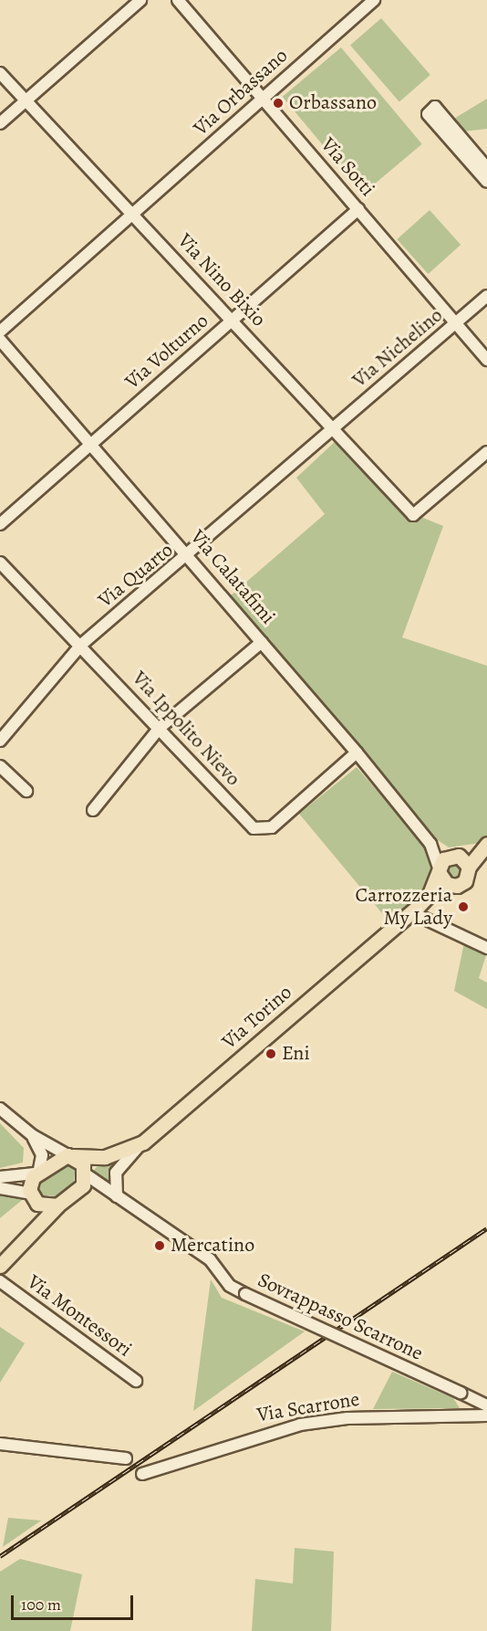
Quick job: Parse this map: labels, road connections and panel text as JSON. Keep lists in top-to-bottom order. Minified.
{"streets":{"main road":["Via Torino"],"street":["Via Orbassano","Via Sotti","Via Nino Bixio","Via Nichelino","Via Volturno","Via Quarto","Via Calatafimi","Via Ippolito Nievo","Via Montessori","Sovrappasso Scarrone","Via Scarrone"]},"crossings":[["Via Orbassano","Via Sotti"],["Via Orbassano","Via Nino Bixio"],["Via Sotti","Via Nichelino"],["Via Sotti","Via Volturno"],["Via Nino Bixio","Via Nichelino"],["Via Nino Bixio","Via Volturno"],["Via Nino Bixio","Via Quarto"],["Via Nichelino","Via Quarto"],["Via Volturno","Via Calatafimi"],["Via Quarto","Via Calatafimi"],["Via Quarto","Via Ippolito Nievo"],["Via Calatafimi","Via Ippolito Nievo"],["Via Calatafimi","Via Torino"]],"places":["Orbassano","Carrozzeria My Lady","Eni","Mercatino"],"scale_bar":"100 m"}
